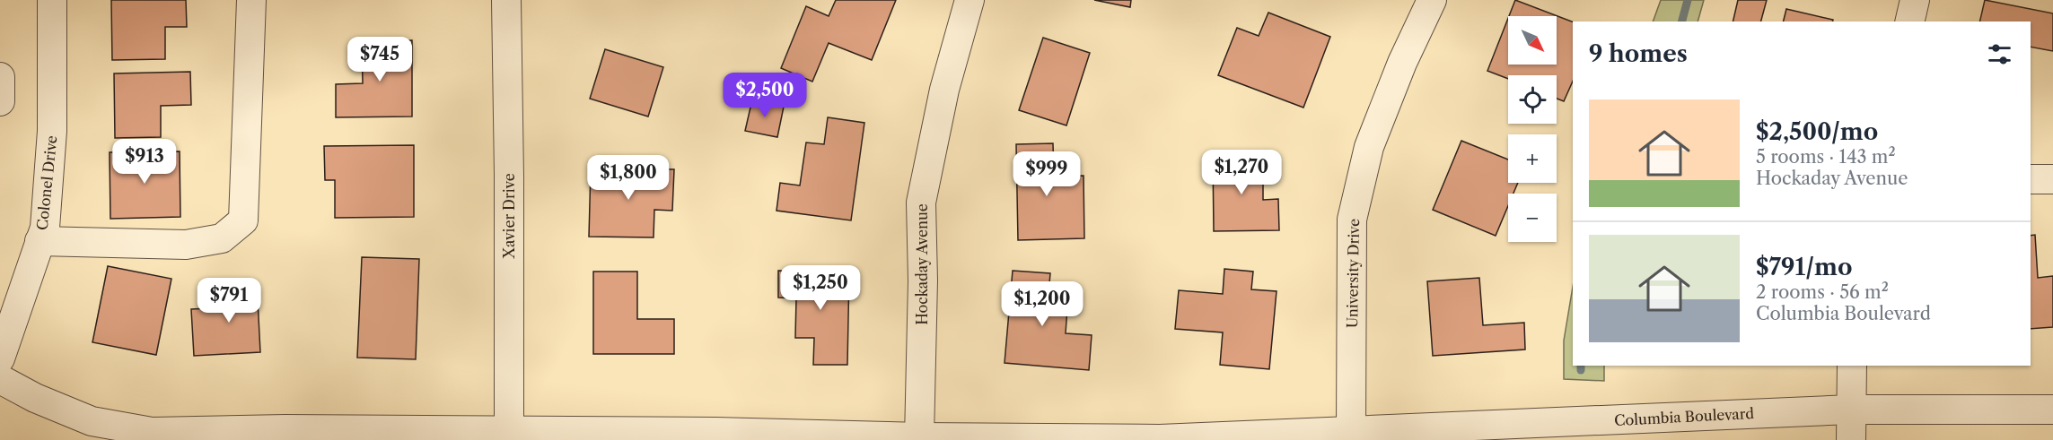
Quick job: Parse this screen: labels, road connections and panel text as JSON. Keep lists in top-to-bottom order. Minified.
{"streets":{"street":["Colonel Drive","Xavier Drive","Hockaday Avenue","University Drive","Columbia Boulevard"]},"crossings":[["Xavier Drive","Columbia Boulevard"],["Hockaday Avenue","Columbia Boulevard"],["University Drive","Columbia Boulevard"]],"north":"bottom right","page":{"map_buttons":["+","−"],"heading":"9 homes","price":["$745","$2,500","$913","$1,270","$999","$1,800","$1,250","$791","$1,200"],"list":[{"name":"$2,500/mo","note":"5 rooms · 143 m² · Hockaday Avenue"},{"name":"$791/mo","note":"2 rooms · 56 m² · Columbia Boulevard"}]}}
